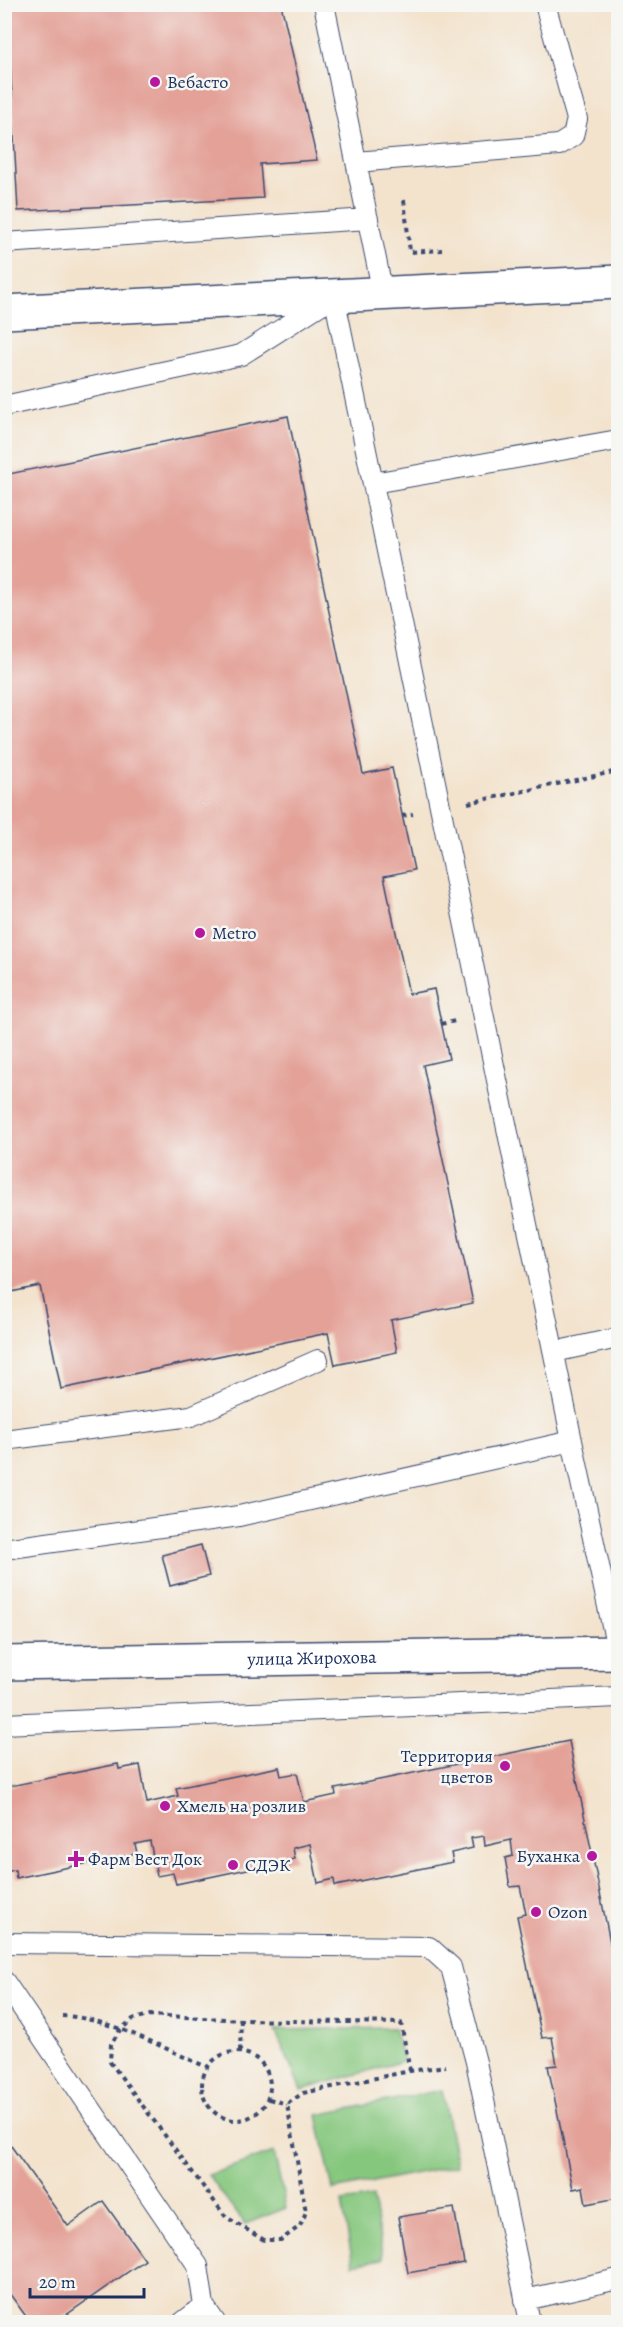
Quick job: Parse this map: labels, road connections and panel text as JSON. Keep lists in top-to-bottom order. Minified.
{"streets":{"street":["улица Жирохова"]},"places":{"other":["Вебасто","Metro","Территория цветов","Хмель на розлив","Буханка","СДЭК","Ozon"],"health":["Фарм Вест Док"]},"scale_bar":"20 m"}
